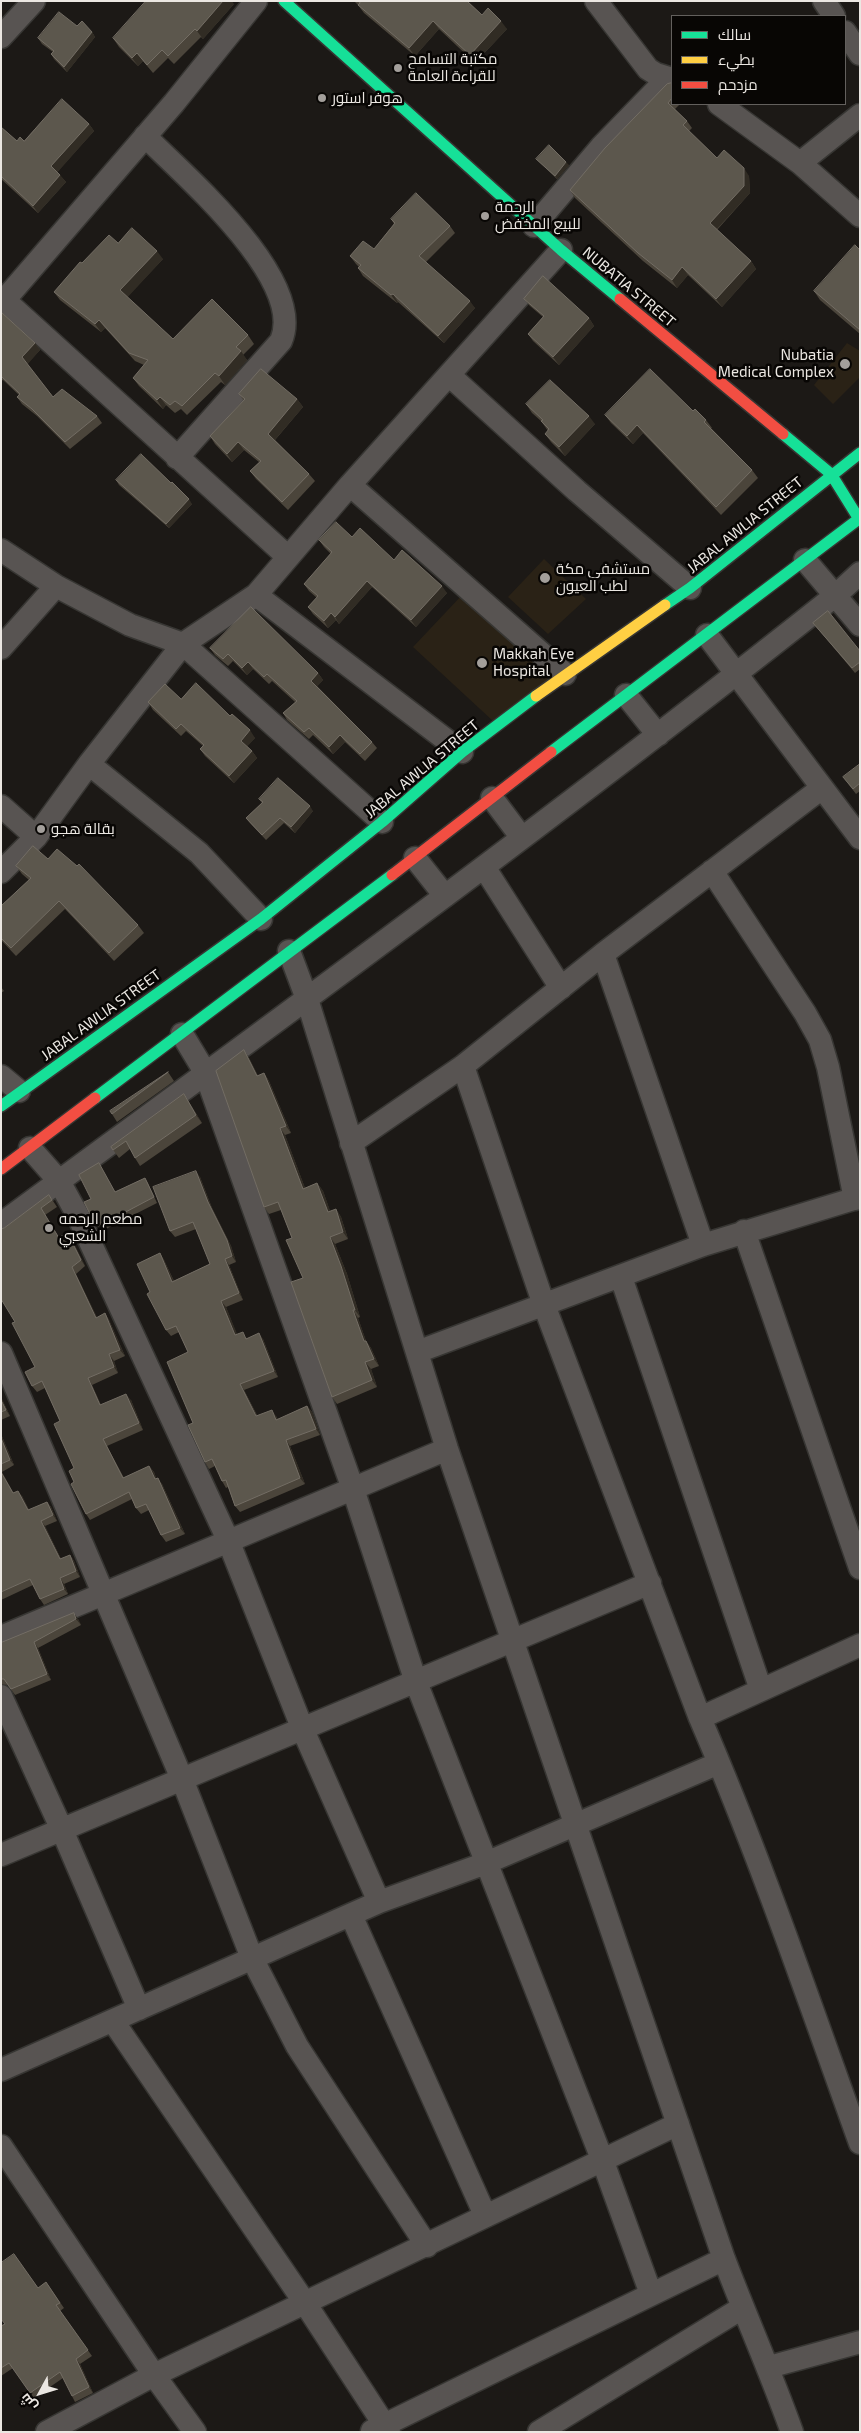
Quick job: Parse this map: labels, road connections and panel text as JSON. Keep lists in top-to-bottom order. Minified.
{"streets":{"main road":["NUBATIA STREET","JABAL AWLIA STREET"]},"crossings":[["NUBATIA STREET","JABAL AWLIA STREET"]],"places":["مكتبة التسامح للقراءة العامة","هوفر استور","الرحمة للبيع المخفض","Nubatia Medical Complex","مستشفى مكة لطب العيون","Makkah Eye Hospital","بقالة هجو","مطعم الرحمه الشعبي"],"legend":["سالك","بطيء","مزدحم"],"north":"bottom left"}
